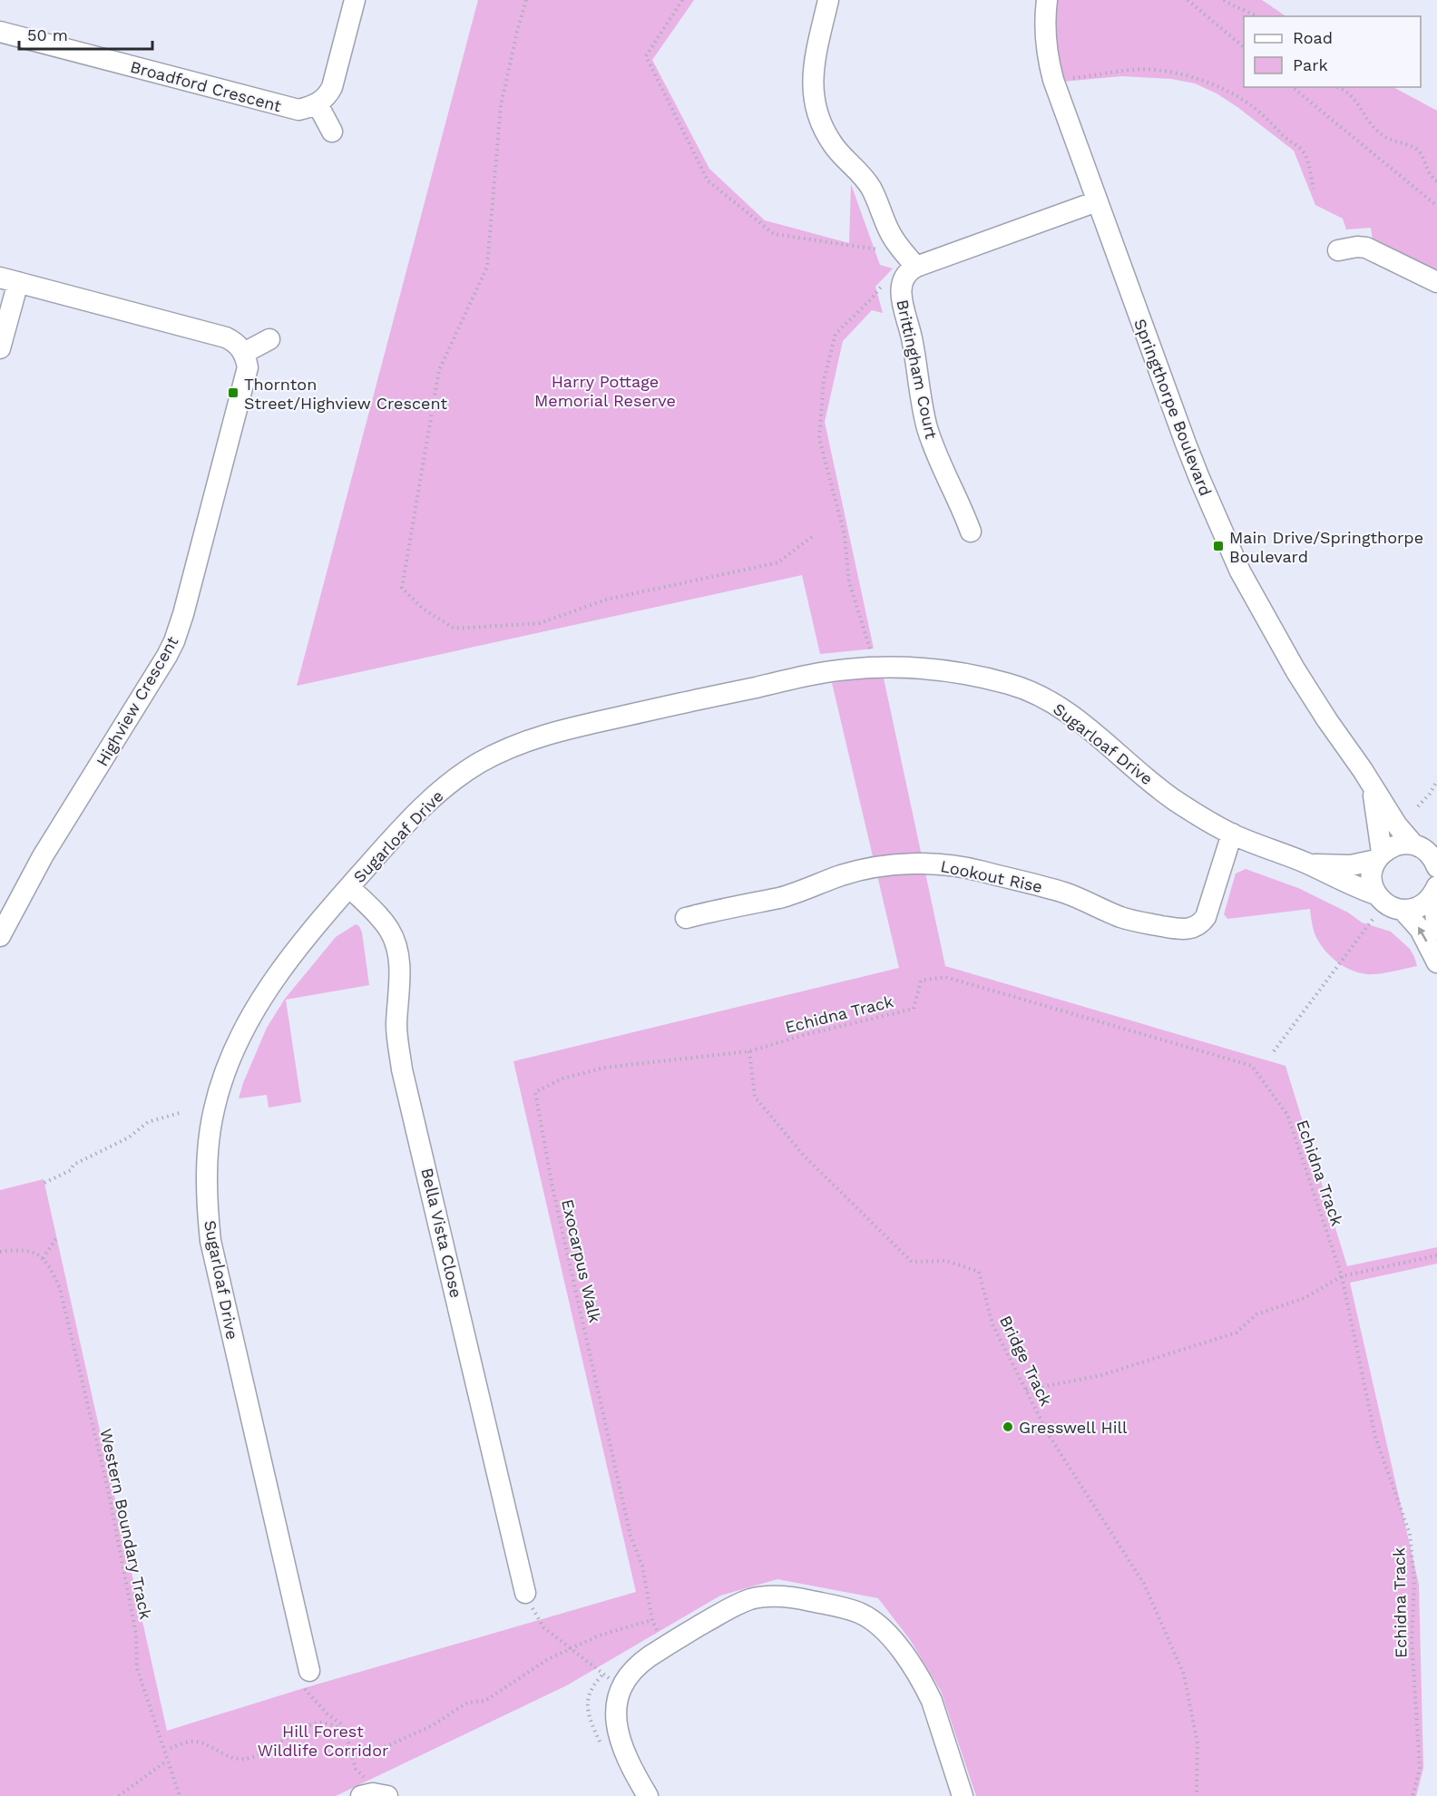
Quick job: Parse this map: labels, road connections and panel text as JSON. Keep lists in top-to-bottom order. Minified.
{"streets":{"street":["Broadford Crescent","Brittingham Court","Springthorpe Boulevard","Highview Crescent","Sugarloaf Drive","Lookout Rise","Bella Vista Close"],"path":["Echidna Track","Exocarpus Walk","Bridge Track","Western Boundary Track"]},"crossings":[["Springthorpe Boulevard","Sugarloaf Drive"],["Sugarloaf Drive","Lookout Rise"],["Sugarloaf Drive","Bella Vista Close"],["Echidna Track","Exocarpus Walk"],["Echidna Track","Bridge Track"],["Exocarpus Walk","Bridge Track"]],"parks":["Harry Pottage Memorial Reserve","Hill Forest Wildlife Corridor"],"places":{"transit":["Thornton Street/Highview Crescent","Main Drive/Springthorpe Boulevard"],"other":["Gresswell Hill"]},"legend":["Road","Park"],"scale_bar":"50 m"}
